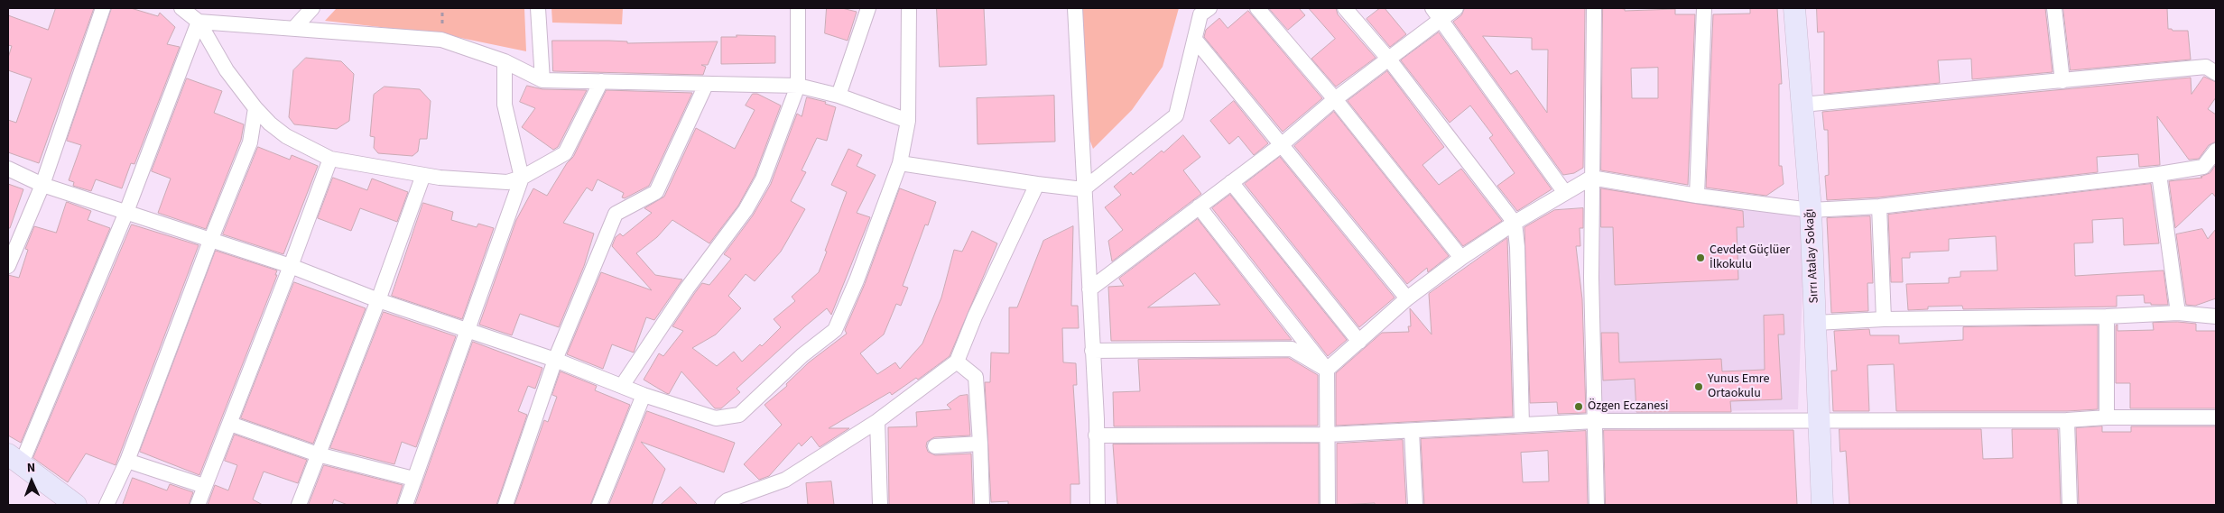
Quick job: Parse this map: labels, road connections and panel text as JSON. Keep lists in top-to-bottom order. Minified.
{"streets":{"main road":["Sırrı Atalay Sokağı"]},"places":["Cevdet Güçlüer İlkokulu","Yunus Emre Ortaokulu","Özgen Eczanesi"],"north":"top"}
